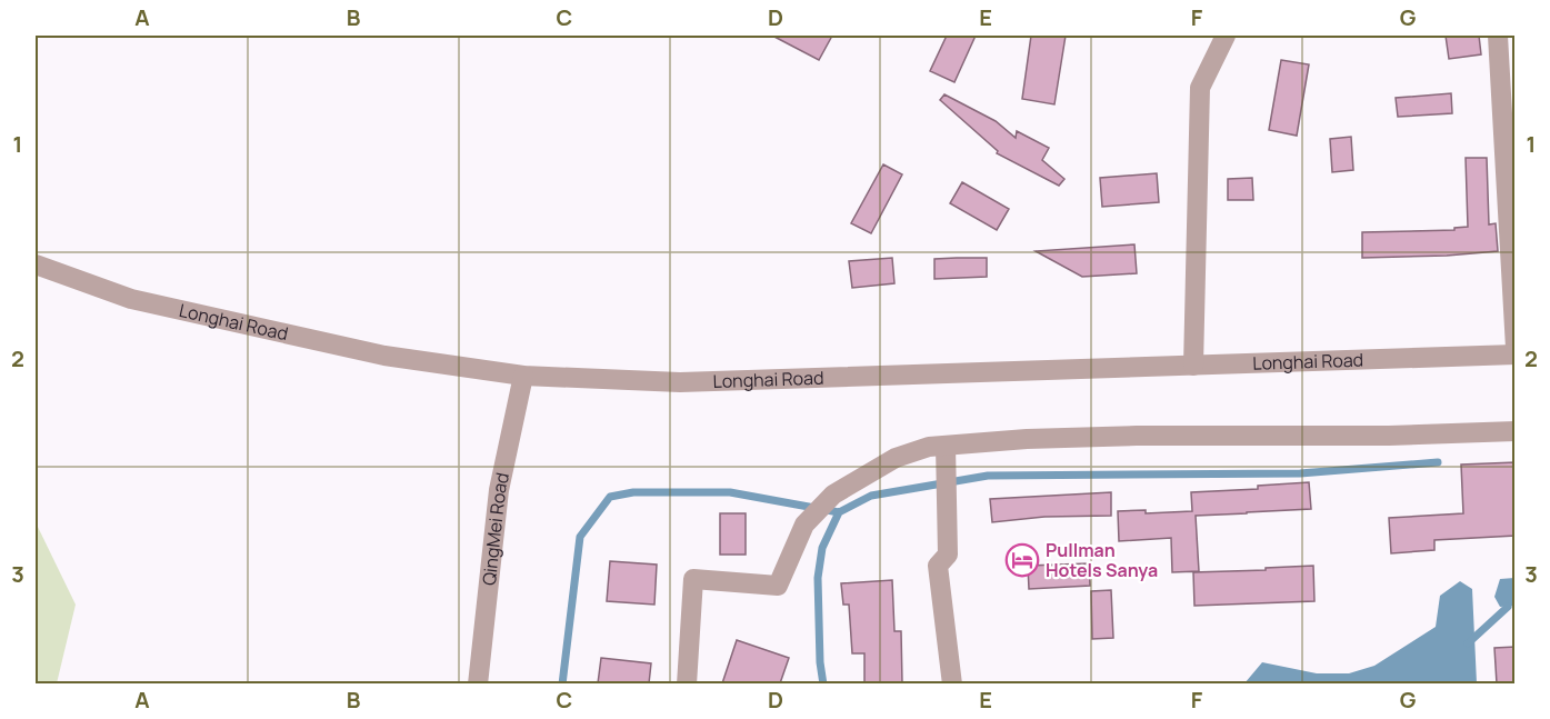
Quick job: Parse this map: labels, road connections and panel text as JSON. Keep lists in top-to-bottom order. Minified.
{"streets":{"street":["Longhai Road","QingMei Road"]},"crossings":[["Longhai Road","QingMei Road"]],"places":{"hotel":["Pullman Hotels Sanya"]},"grid":{"columns":["A","B","C","D","E","F","G"],"rows":["1","2","3"]}}
